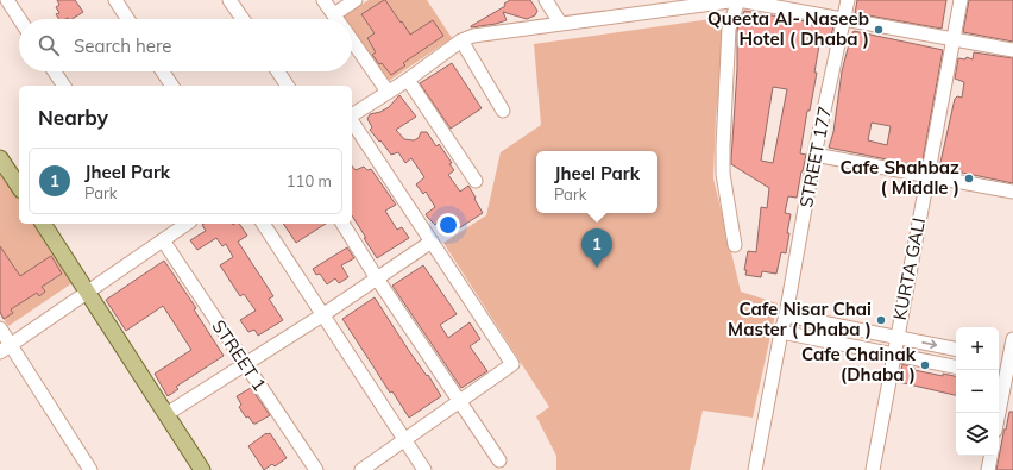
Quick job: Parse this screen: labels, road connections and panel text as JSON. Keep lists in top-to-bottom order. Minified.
{"streets":{"street":["STREET 177","KURTA GALI","STREET 1"]},"places":["Queeta Al- Naseeb Hotel ( Dhaba )","Cafe Shahbaz ( Middle )","Cafe Nisar Chai Master ( Dhaba )","Cafe Chainak (Dhaba )"],"page":{"search":"Search here","heading":"Nearby","list":[{"mark":"1","name":"Jheel Park","note":"Park","value":"110 m"}],"popup":["Jheel Park","Park"],"pins":"1","map_buttons":["+","−"]}}
